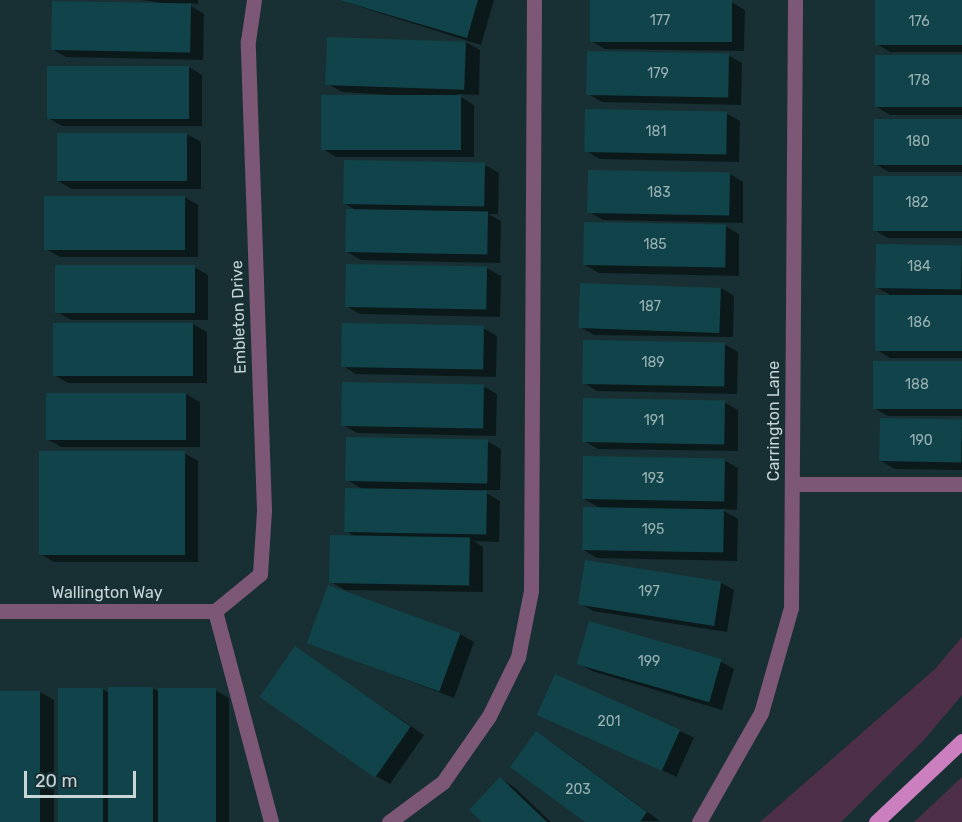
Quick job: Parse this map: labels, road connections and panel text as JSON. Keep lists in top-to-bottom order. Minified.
{"streets":{"street":["Embleton Drive","Carrington Lane","Wallington Way"]},"crossings":[["Embleton Drive","Wallington Way"]],"house_numbers":["177","176","179","178","181","180","183","182","185","184","187","186","189","188","191","190","193","195","197","199","201","203"],"scale_bar":"20 m"}
